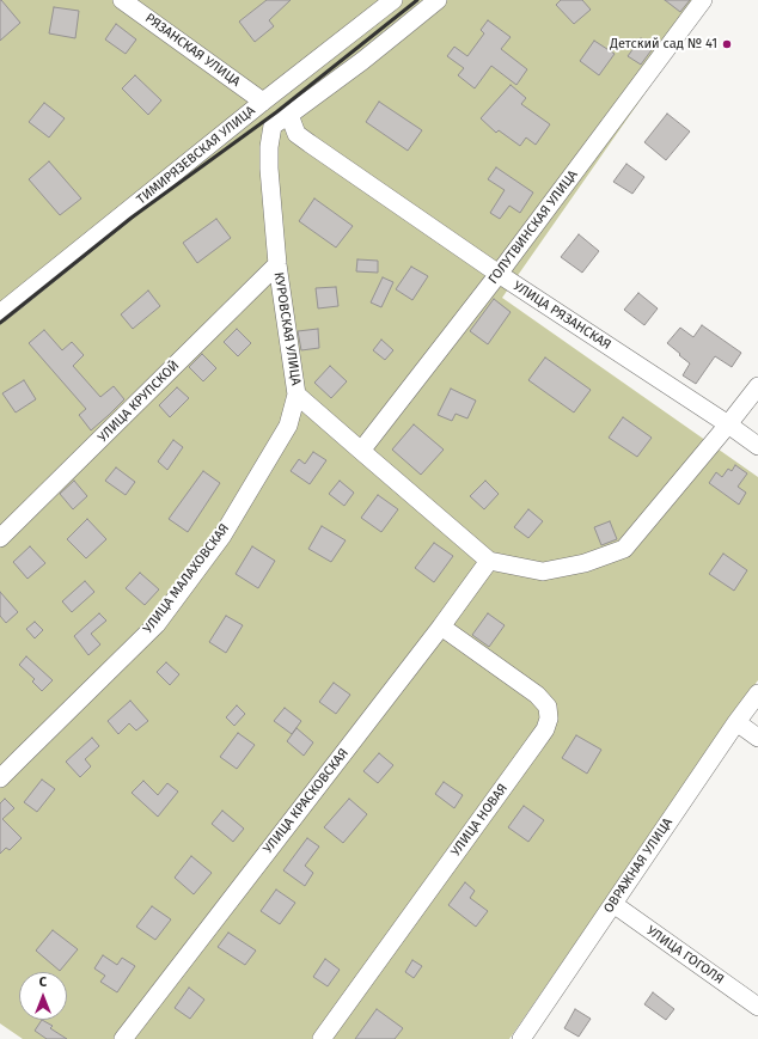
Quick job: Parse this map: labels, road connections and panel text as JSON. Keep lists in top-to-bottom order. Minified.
{"streets":{"street":["РЯЗАНСКАЯ УЛИЦА","ТИМИРЯЗЕВСКАЯ УЛИЦА","ГОЛУТВИНСКАЯ УЛИЦА","УЛИЦА РЯЗАНСКАЯ","КУРОВСКАЯ УЛИЦА","УЛИЦА КРУПСКОЙ","УЛИЦА МАЛАХОВСКАЯ","УЛИЦА КРАСКОВСКАЯ","УЛИЦА НОВАЯ","ОВРАЖНАЯ УЛИЦА","УЛИЦА ГОГОЛЯ"]},"crossings":[["РЯЗАНСКАЯ УЛИЦА","ТИМИРЯЗЕВСКАЯ УЛИЦА"],["ГОЛУТВИНСКАЯ УЛИЦА","УЛИЦА РЯЗАНСКАЯ"],["ГОЛУТВИНСКАЯ УЛИЦА","КУРОВСКАЯ УЛИЦА"],["УЛИЦА РЯЗАНСКАЯ","КУРОВСКАЯ УЛИЦА"],["КУРОВСКАЯ УЛИЦА","УЛИЦА КРУПСКОЙ"],["КУРОВСКАЯ УЛИЦА","УЛИЦА МАЛАХОВСКАЯ"],["КУРОВСКАЯ УЛИЦА","УЛИЦА КРАСКОВСКАЯ"],["УЛИЦА КРАСКОВСКАЯ","УЛИЦА НОВАЯ"],["ОВРАЖНАЯ УЛИЦА","УЛИЦА ГОГОЛЯ"]],"places":["Детский сад № 41"],"north":"top"}
